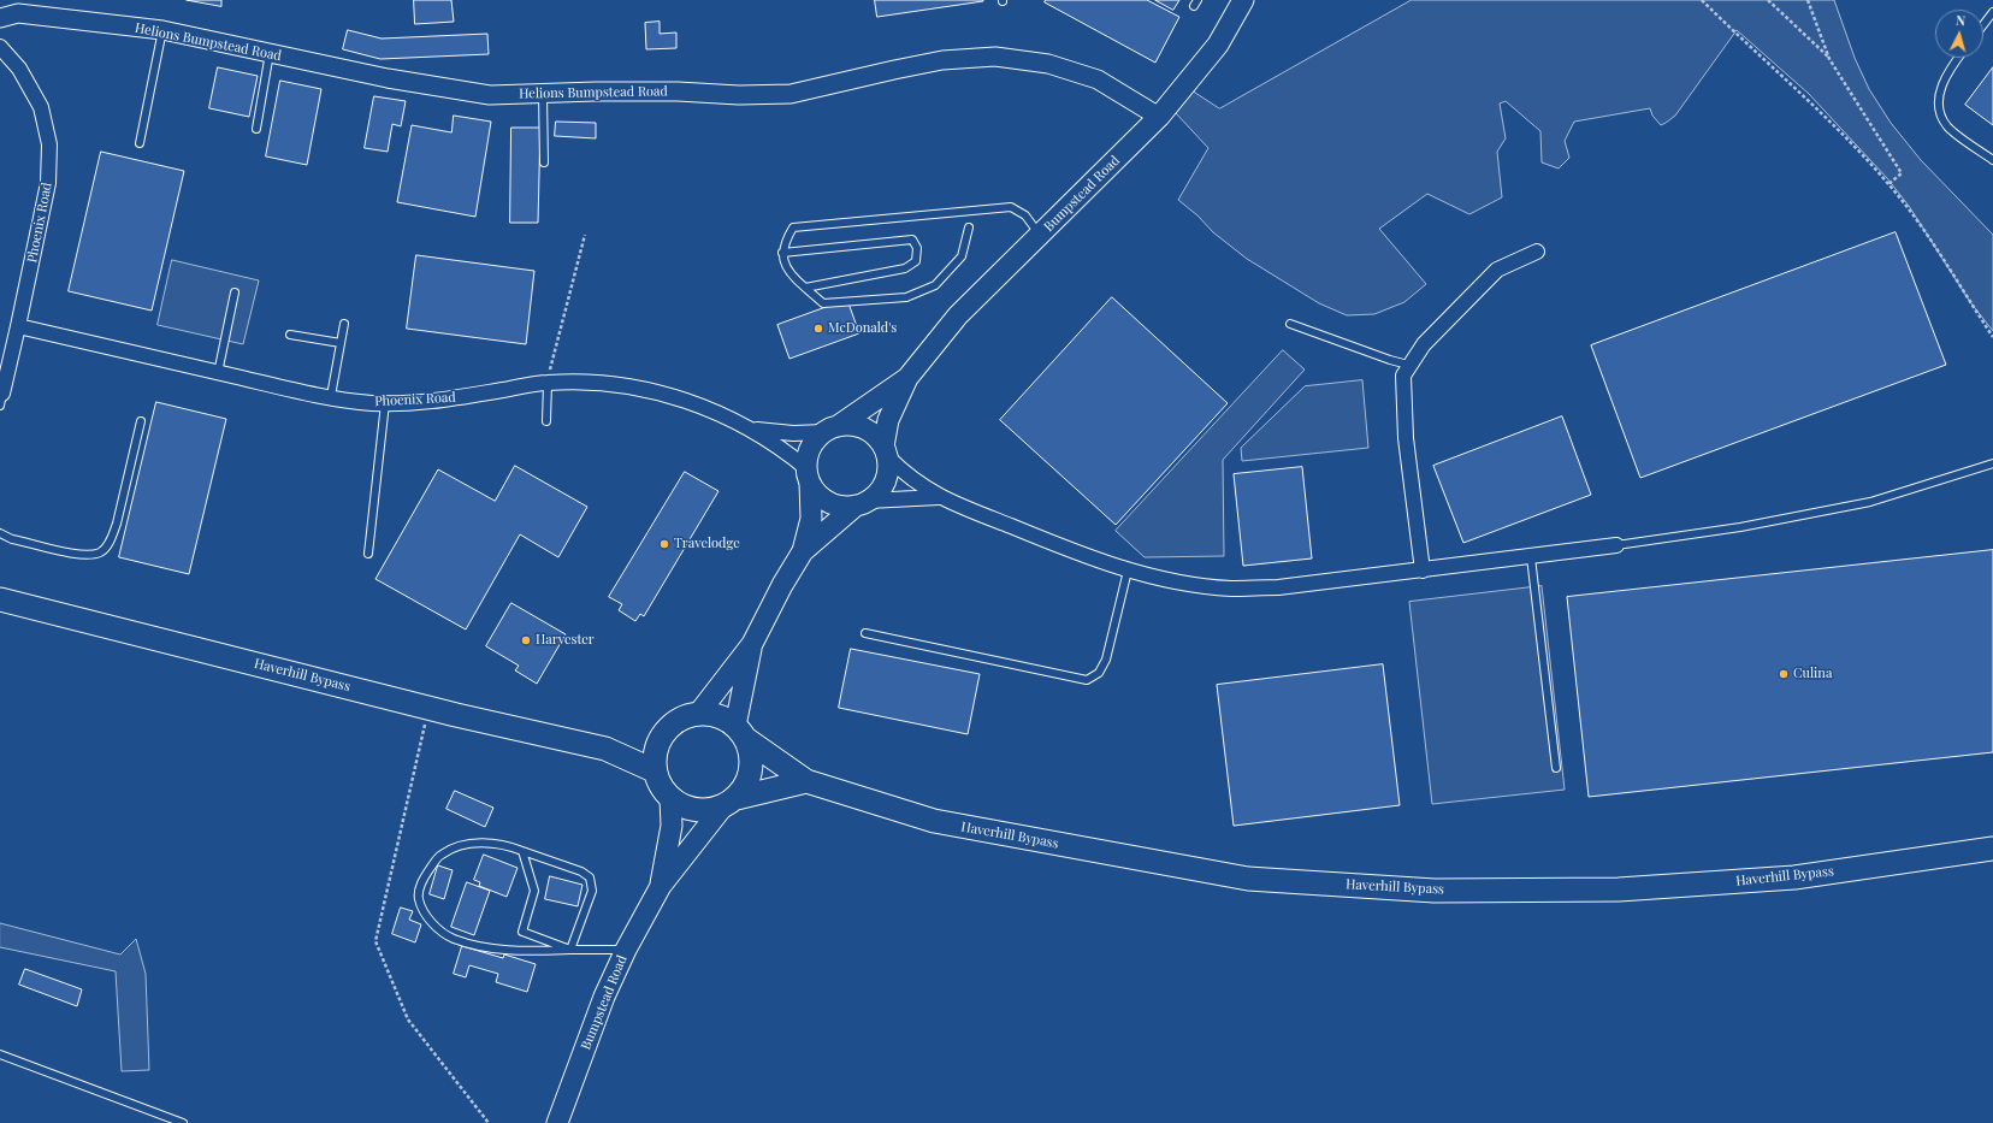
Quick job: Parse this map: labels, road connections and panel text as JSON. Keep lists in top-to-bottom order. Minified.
{"streets":{"main road":["Bumpstead Road","Haverhill Bypass"],"street":["Helions Bumpstead Road","Phoenix Road"]},"crossings":[["Helions Bumpstead Road","Bumpstead Road"],["Bumpstead Road","Phoenix Road"],["Bumpstead Road","Haverhill Bypass"]],"places":["McDonald's","Travelodge","Harvester","Culina"],"north":"top"}
